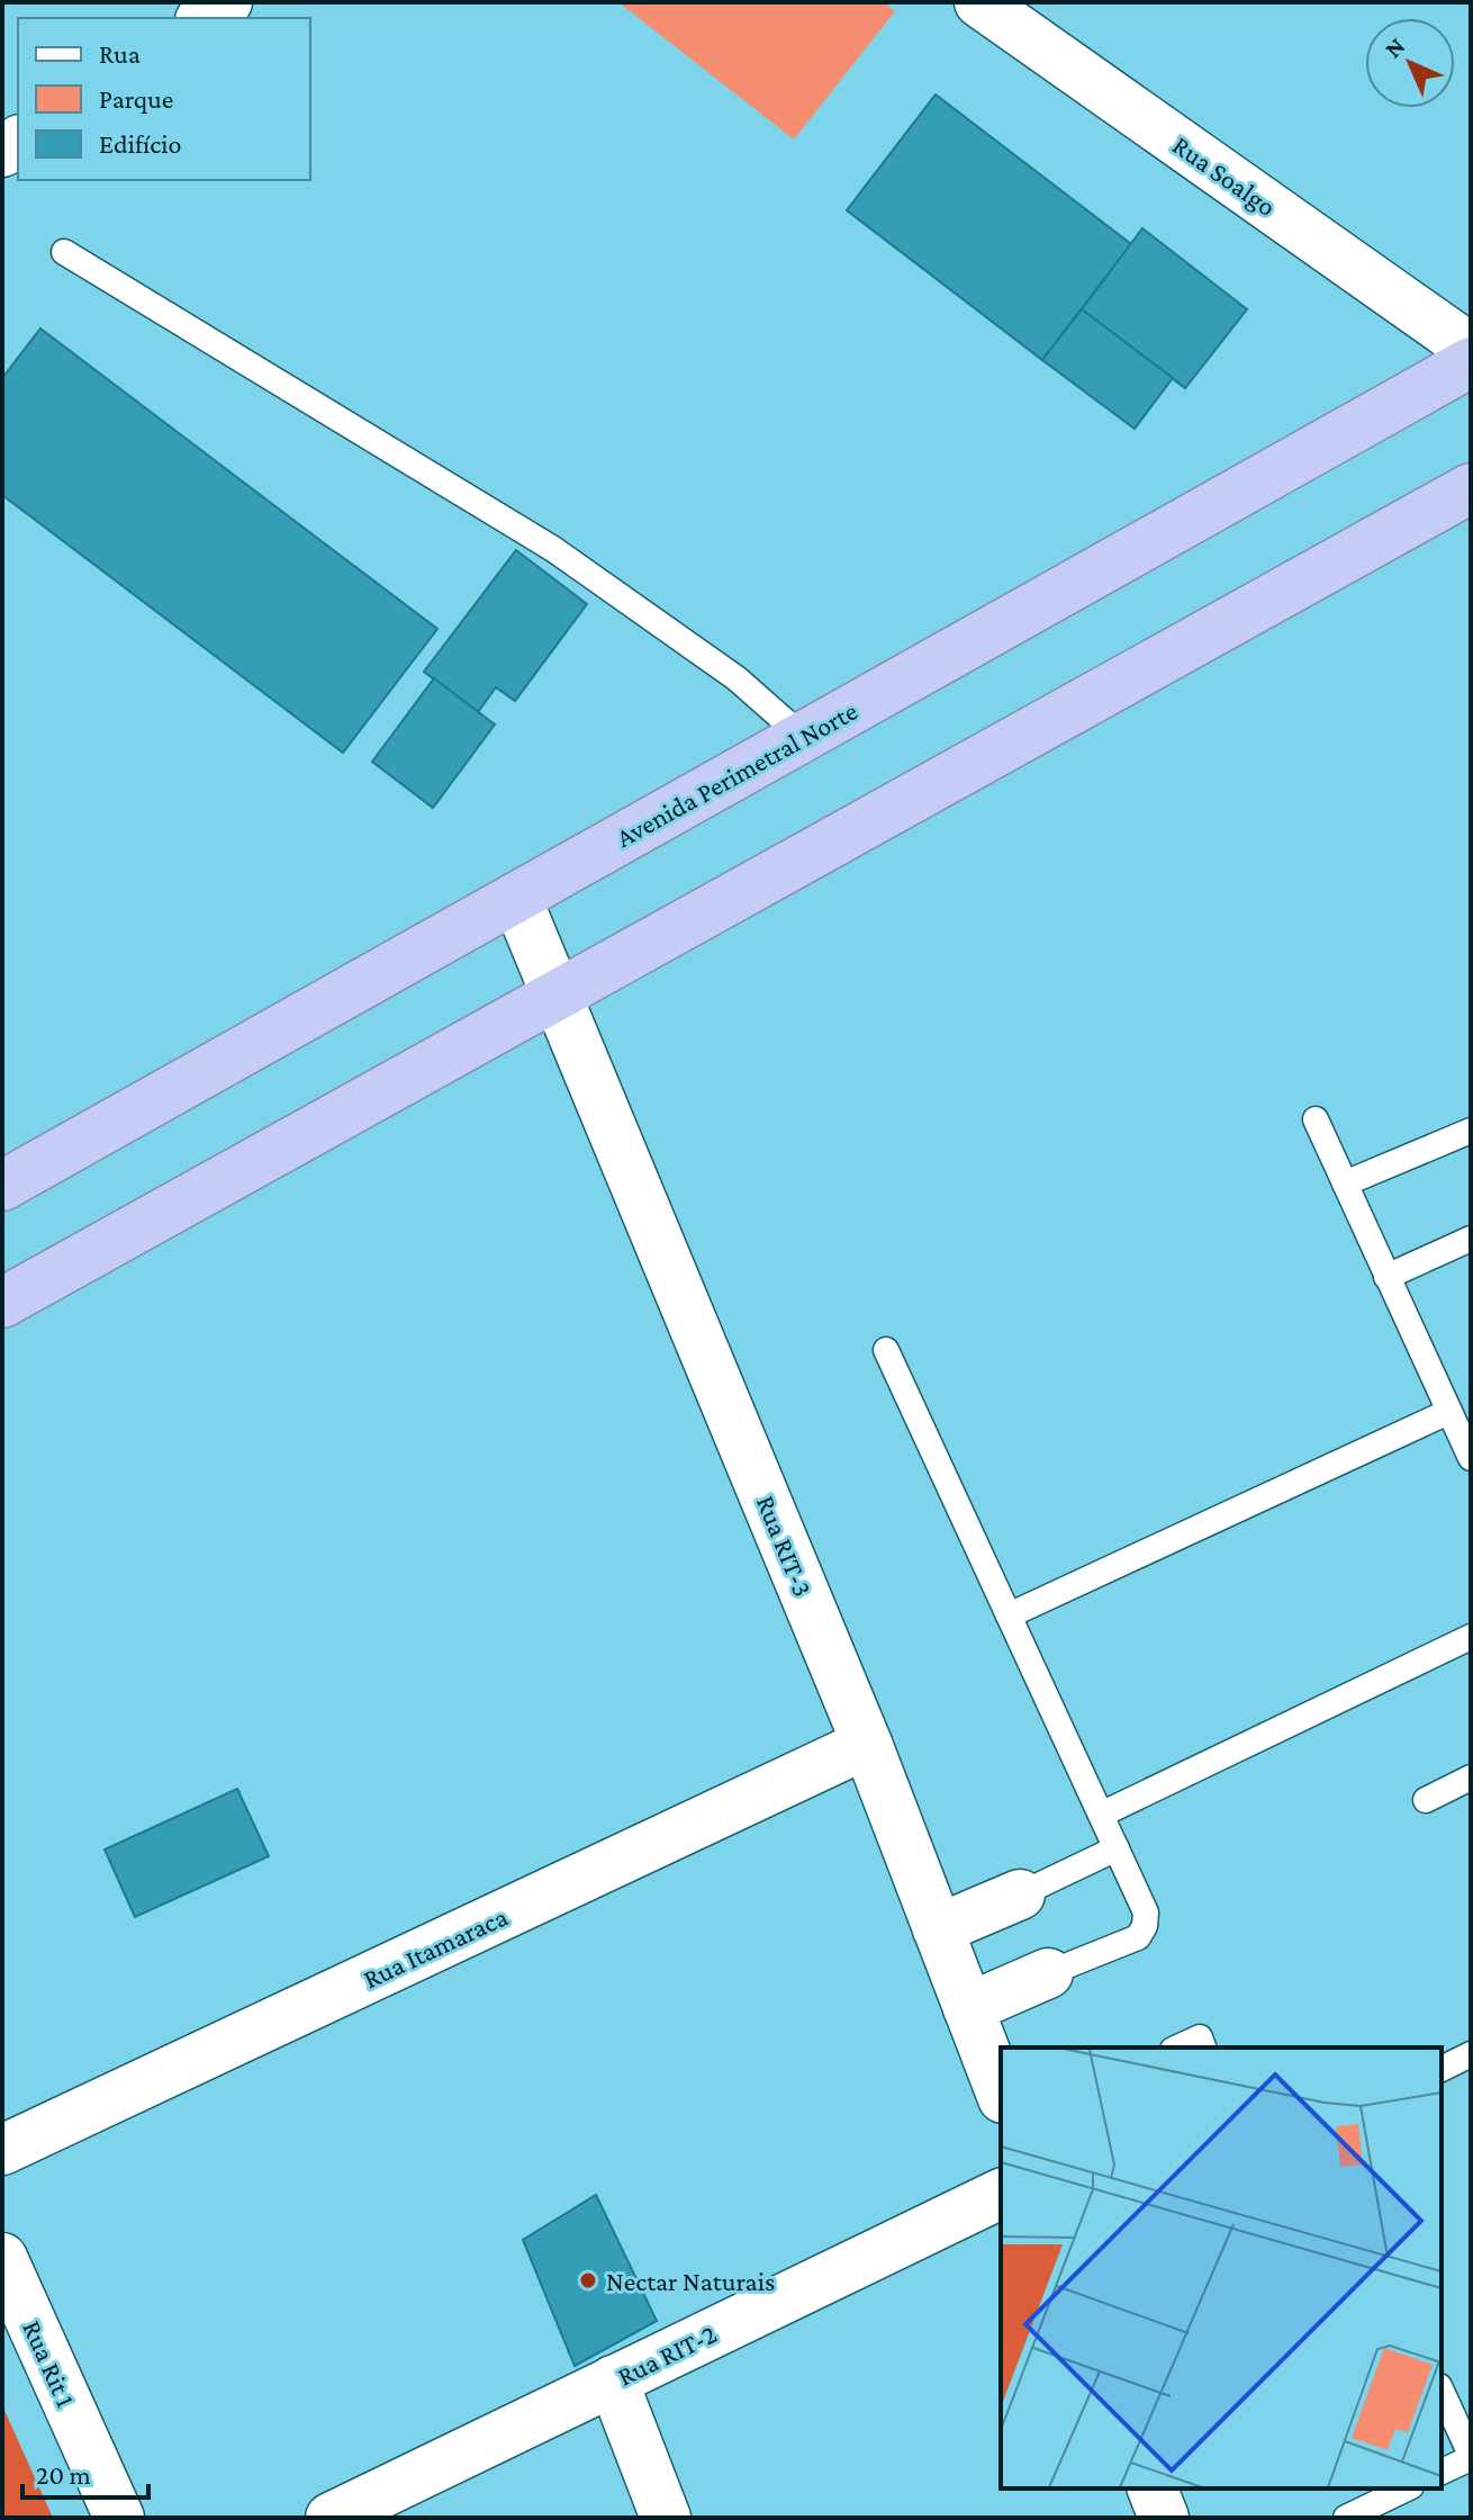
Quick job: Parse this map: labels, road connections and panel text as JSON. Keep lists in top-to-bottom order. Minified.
{"streets":{"highway":["Avenida Perimetral Norte"],"street":["Rua Soalgo","Rua RIT-3","Rua Itamaraca","Rua RIT-2","Rua Rit 1"]},"crossings":[["Avenida Perimetral Norte","Rua RIT-3"],["Rua RIT-3","Rua Itamaraca"]],"places":["Nectar Naturais"],"legend":["Rua","Parque","Edifício"],"scale_bar":"20 m","north":"top left"}
